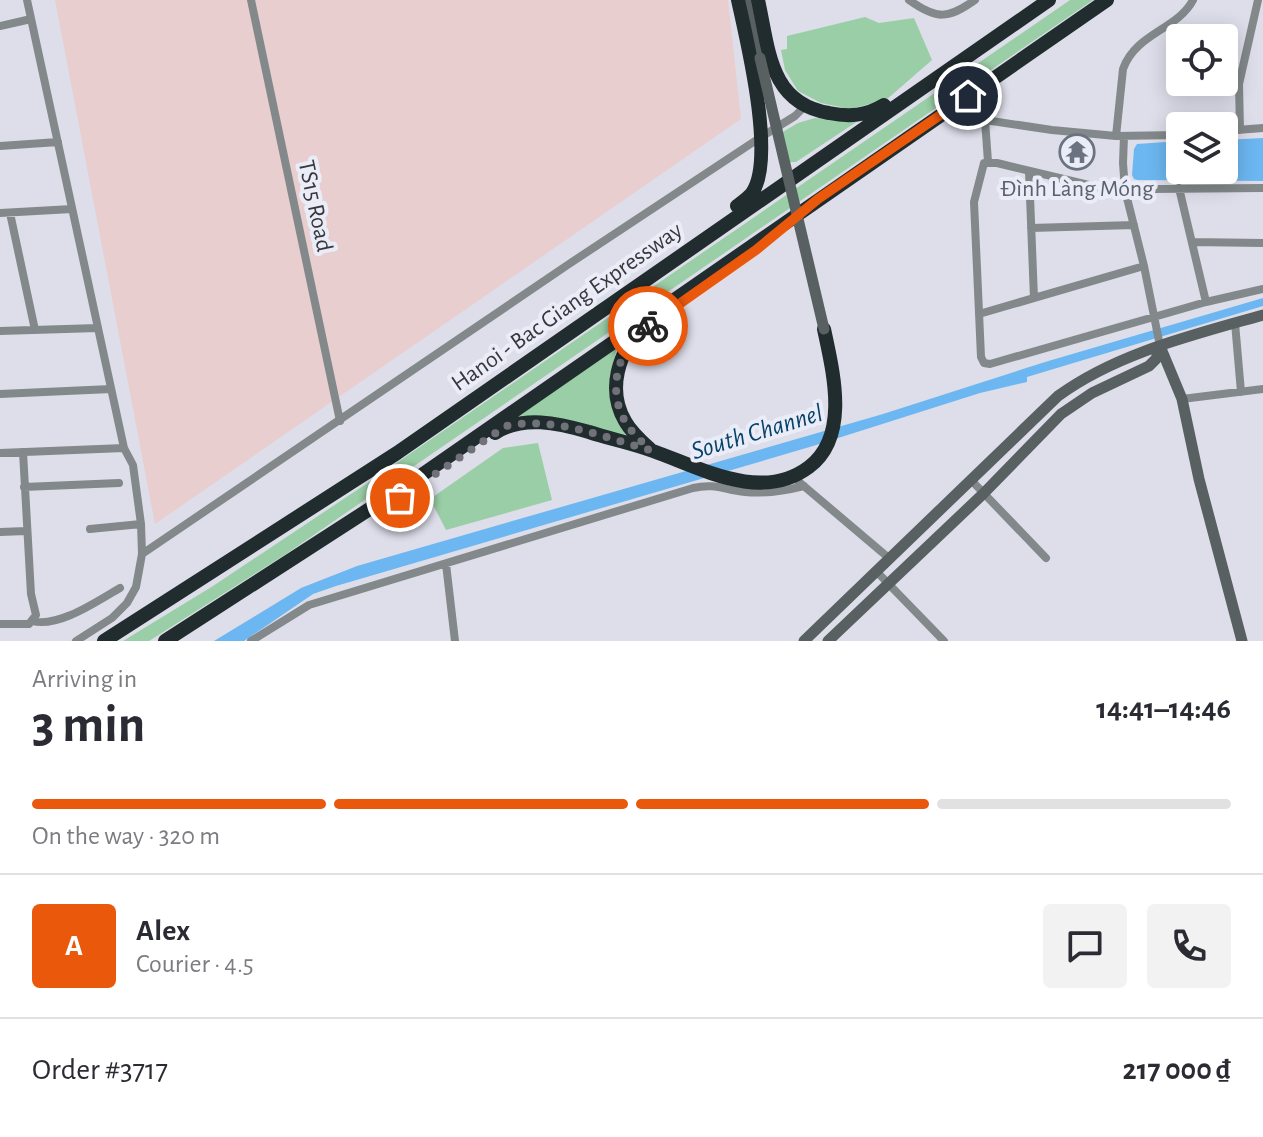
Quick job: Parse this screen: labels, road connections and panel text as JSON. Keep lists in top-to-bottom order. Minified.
{"streets":{"highway":["Hanoi - Bac Giang Expressway"],"street":["TS15 Road"]},"water":["South Channel"],"places":{"temple":["Đình Làng Móng"]},"page":{"heading":["3 min","Arriving in","14:41–14:46"],"panel":["Alex","Courier · 4.5","Order #3717","217 000 ₫"],"bar":"On the way · 320 m","round":"A"}}
